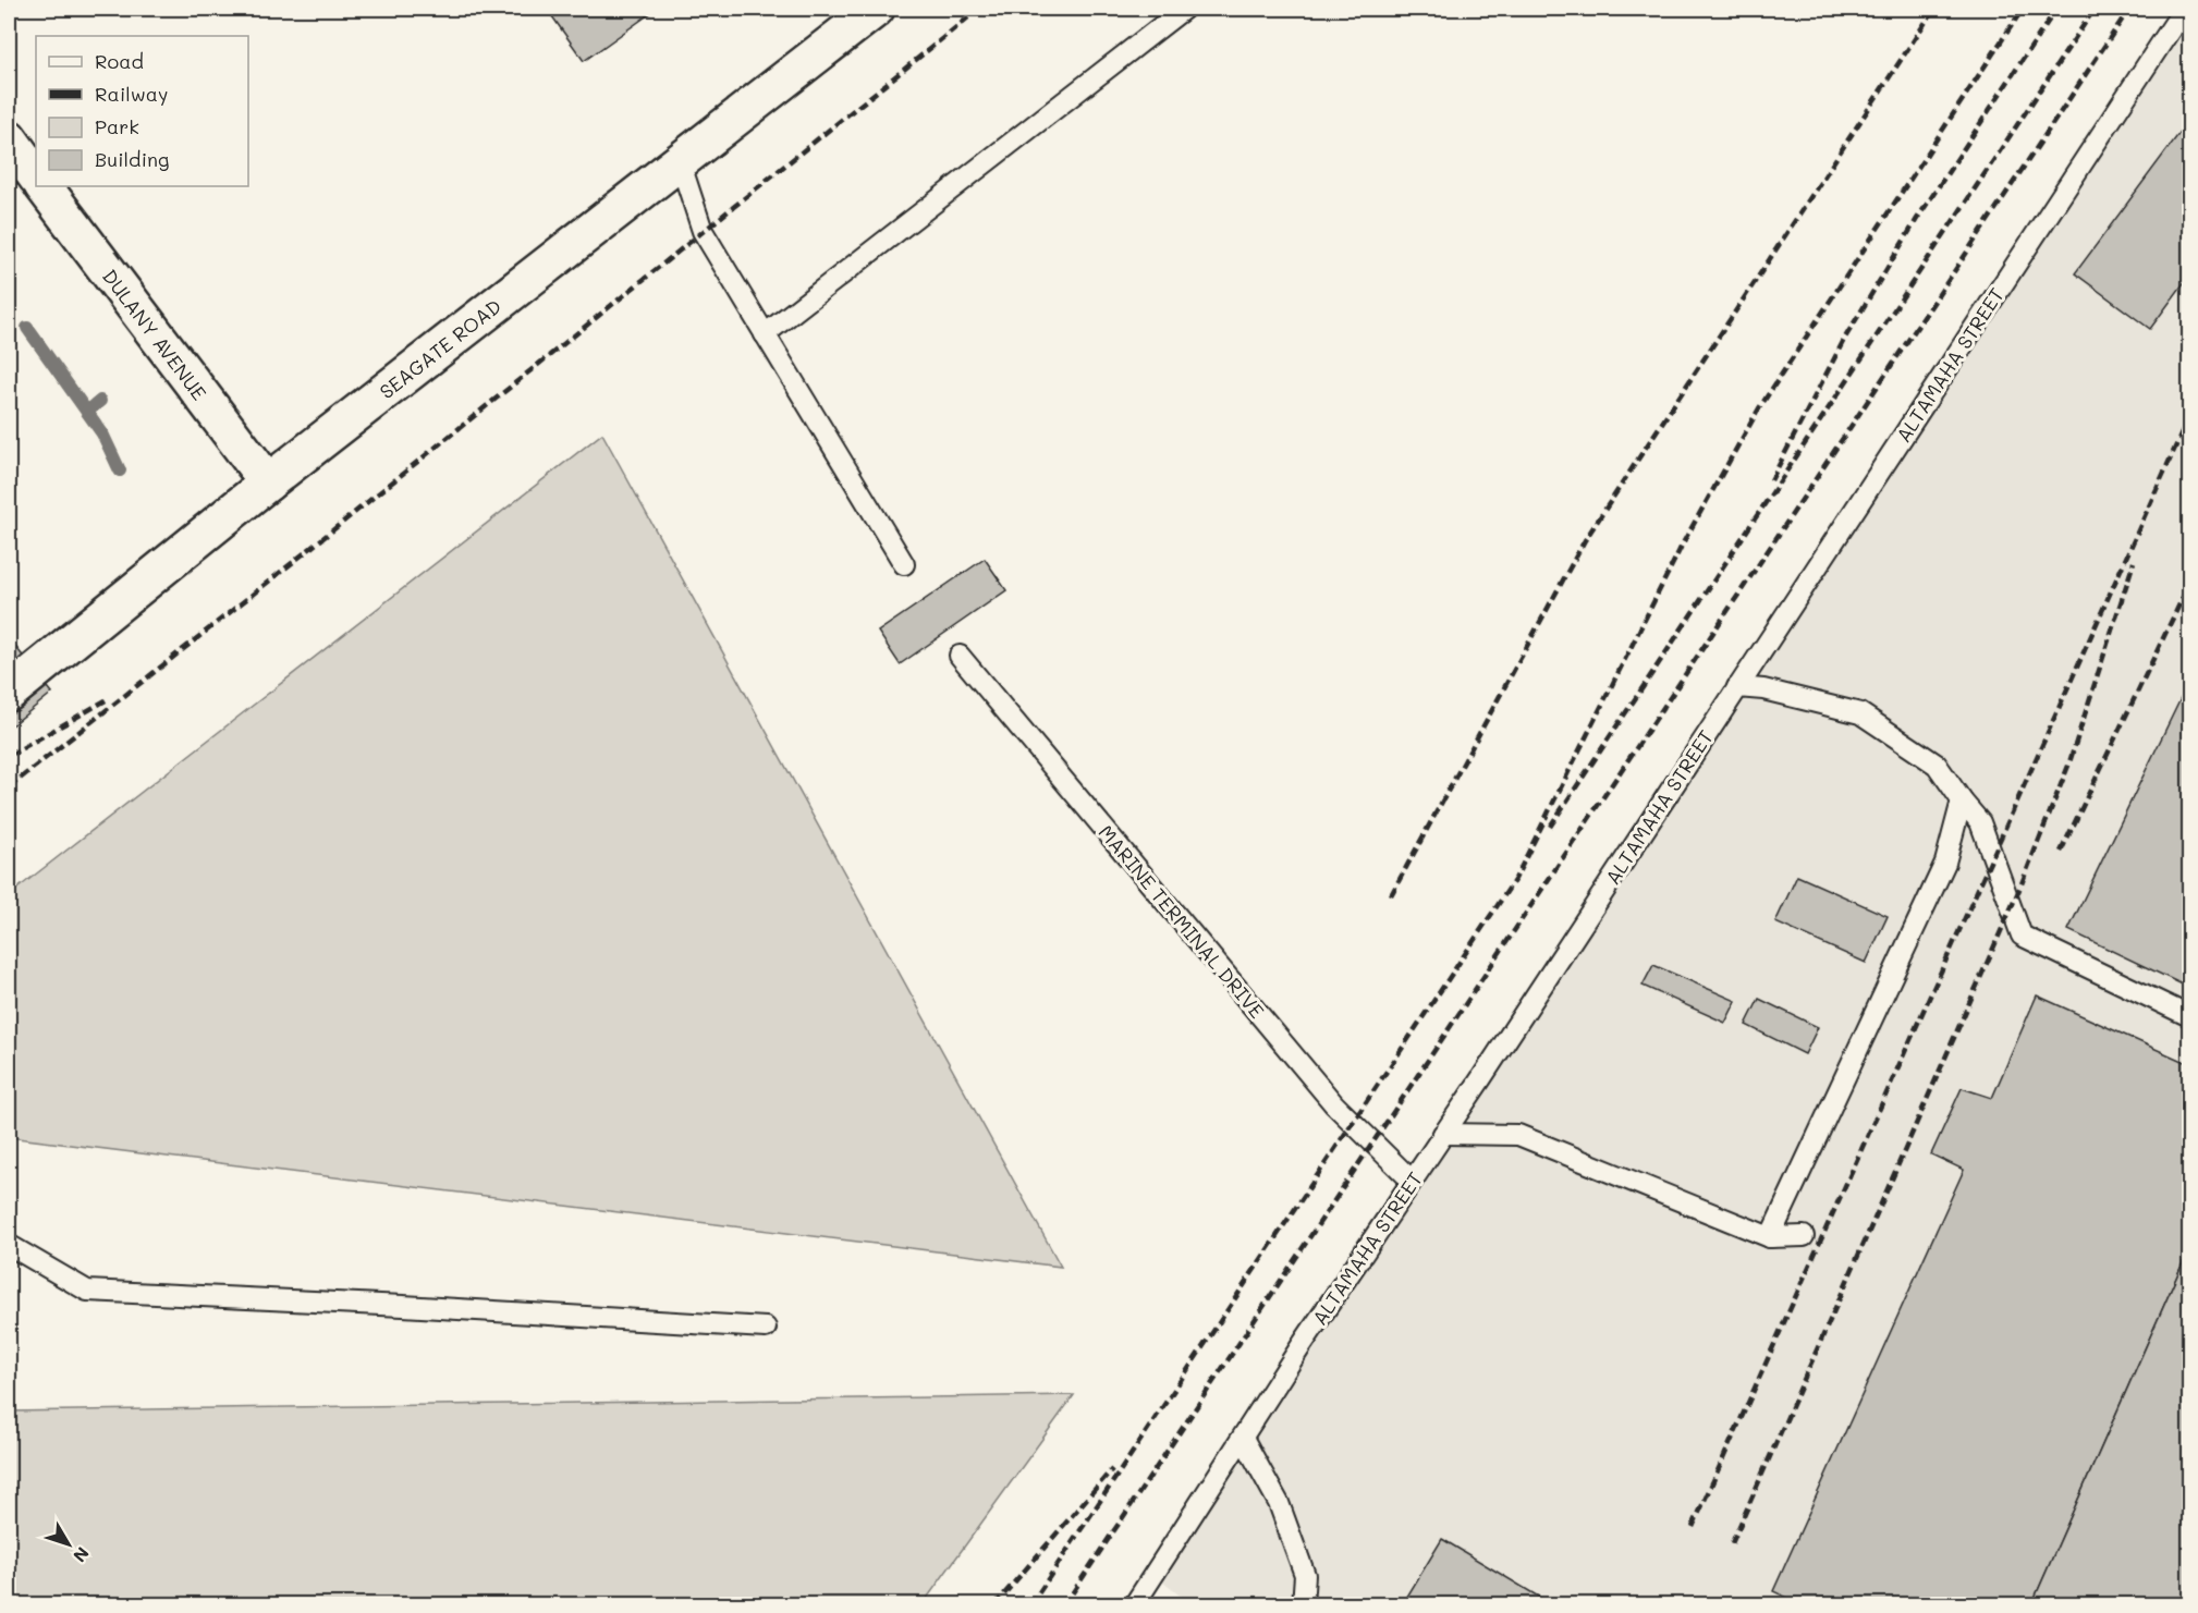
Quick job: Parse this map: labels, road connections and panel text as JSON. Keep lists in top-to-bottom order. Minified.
{"streets":{"street":["DULANY AVENUE","SEAGATE ROAD"],"lane":["ALTAMAHA STREET","MARINE TERMINAL DRIVE"]},"crossings":[["DULANY AVENUE","SEAGATE ROAD"],["ALTAMAHA STREET","MARINE TERMINAL DRIVE"]],"legend":["Road","Railway","Park","Building"],"north":"bottom right"}
